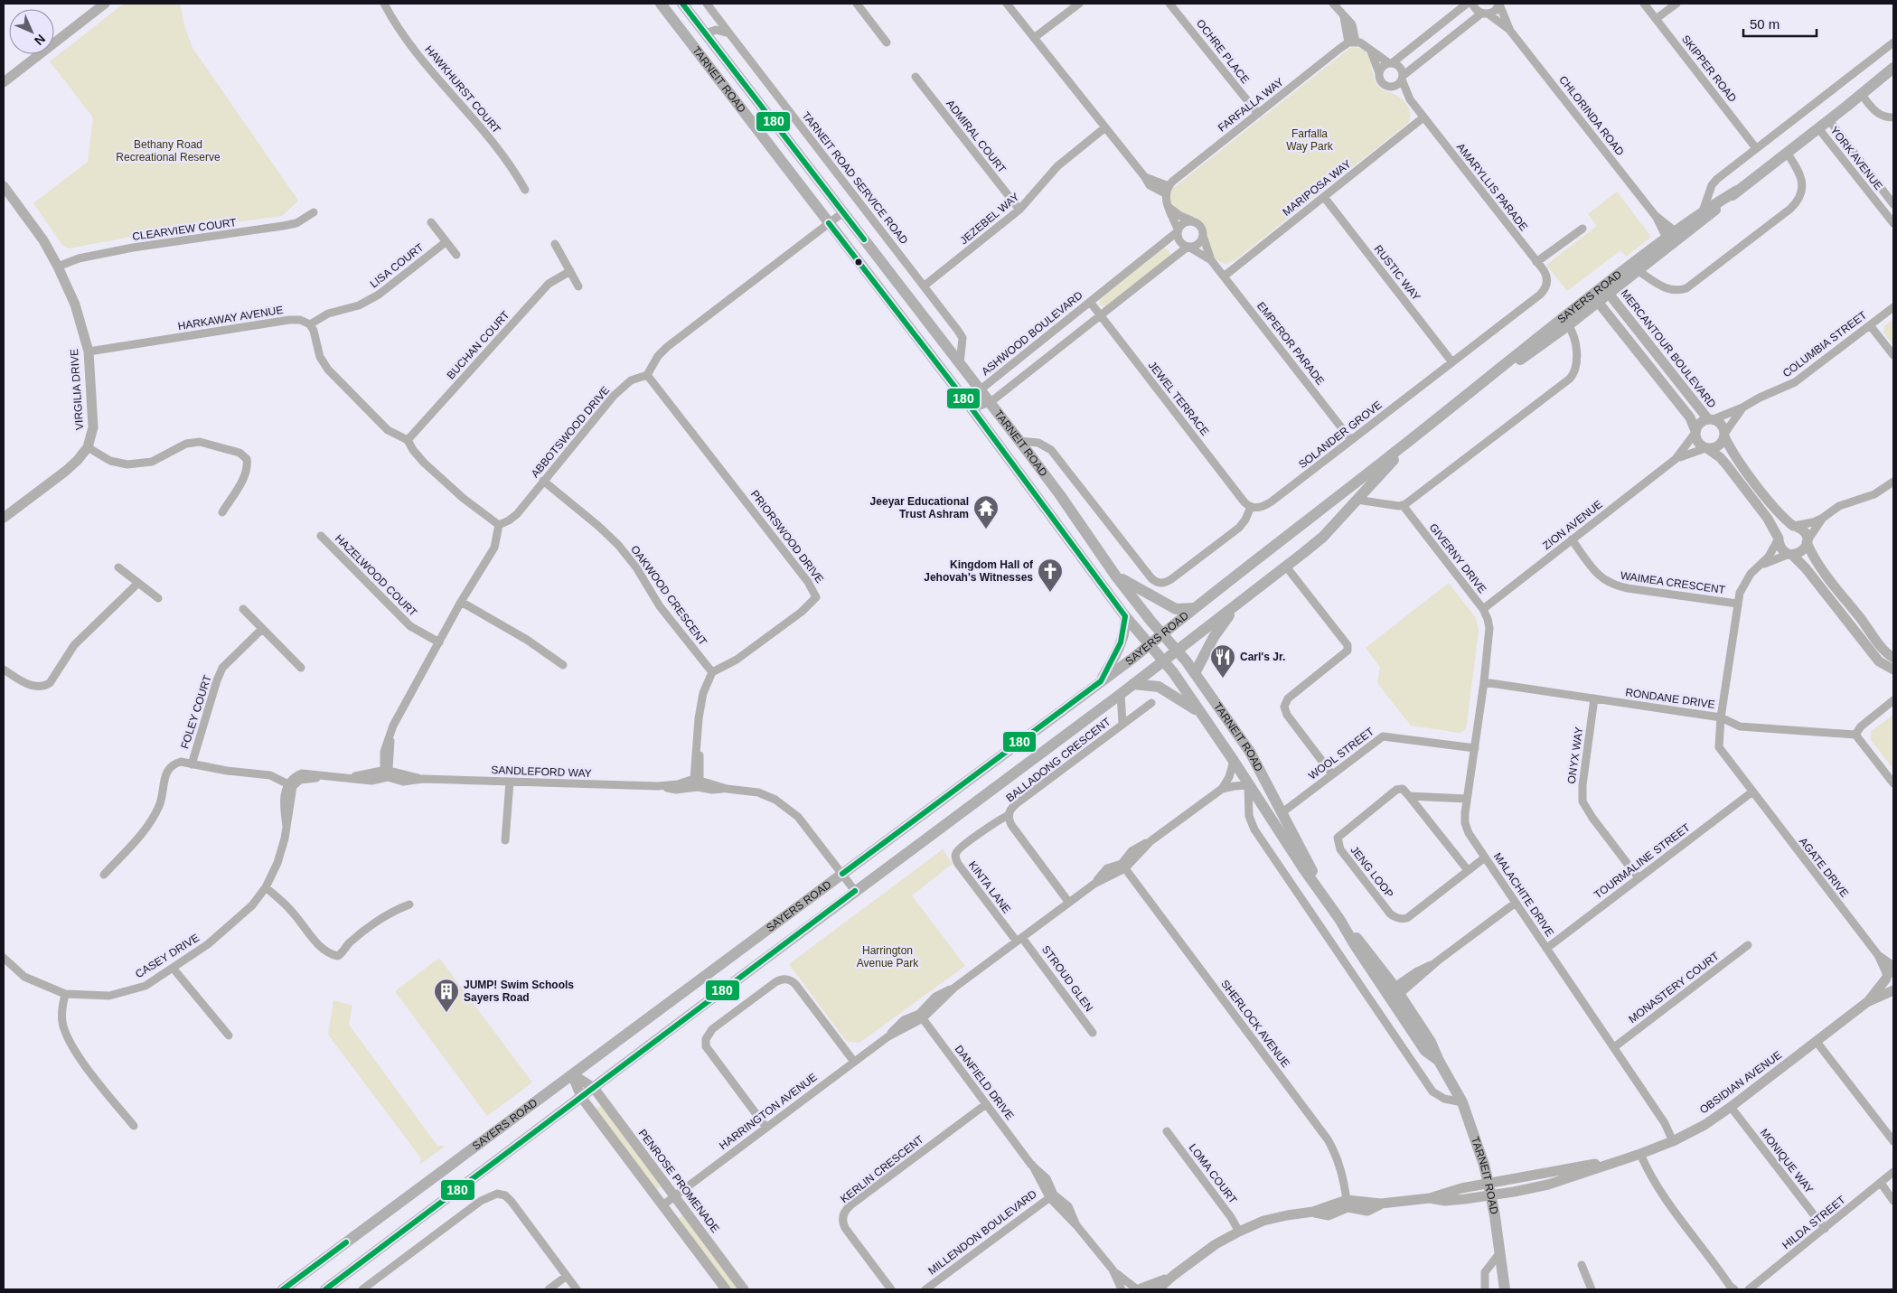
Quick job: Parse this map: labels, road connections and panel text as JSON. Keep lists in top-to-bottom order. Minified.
{"streets":{"main road":["TARNEIT ROAD","SAYERS ROAD"],"street":["OCHRE PLACE","SKIPPER ROAD","HAWKHURST COURT","FARFALLA WAY","CHLORINDA ROAD","ADMIRAL COURT","YORK AVENUE","TARNEIT ROAD SERVICE ROAD","AMARYLLIS PARADE","MARIPOSA WAY","JEZEBEL WAY","CLEARVIEW COURT","LISA COURT","RUSTIC WAY","HARKAWAY AVENUE","ASHWOOD BOULEVARD","EMPEROR PARADE","COLUMBIA STREET","BUCHAN COURT","MERCANTOUR BOULEVARD","VIRGILIA DRIVE","JEWEL TERRACE","ABBOTSWOOD DRIVE","SOLANDER GROVE","ZION AVENUE","PRIORSWOOD DRIVE","GIVERNY DRIVE","HAZELWOOD COURT","WAIMEA CRESCENT","OAKWOOD CRESCENT","RONDANE DRIVE","FOLEY COURT","WOOL STREET","ONYX WAY","BALLADONG CRESCENT","SANDLEFORD WAY","TOURMALINE STREET","AGATE DRIVE","JENG LOOP","KINTA LANE","MALACHITE DRIVE","CASEY DRIVE","STROUD GLEN","MONASTERY COURT","SHERLOCK AVENUE","DANFIELD DRIVE","OBSIDIAN AVENUE","HARRINGTON AVENUE","MONIQUE WAY","KERLIN CRESCENT","LOMA COURT","PENROSE PROMENADE","HILDA STREET","MILLENDON BOULEVARD"]},"crossings":[["OCHRE PLACE","FARFALLA WAY"],["TARNEIT ROAD","TARNEIT ROAD SERVICE ROAD"],["TARNEIT ROAD","SAYERS ROAD"],["TARNEIT ROAD","ASHWOOD BOULEVARD"],["TARNEIT ROAD","WOOL STREET"],["TARNEIT ROAD","OBSIDIAN AVENUE"],["TARNEIT ROAD","HARRINGTON AVENUE"],["CHLORINDA ROAD","SAYERS ROAD"],["ADMIRAL COURT","JEZEBEL WAY"],["YORK AVENUE","SAYERS ROAD"],["TARNEIT ROAD SERVICE ROAD","JEZEBEL WAY"],["AMARYLLIS PARADE","MARIPOSA WAY"],["AMARYLLIS PARADE","SOLANDER GROVE"],["MARIPOSA WAY","RUSTIC WAY"],["MARIPOSA WAY","EMPEROR PARADE"],["CLEARVIEW COURT","VIRGILIA DRIVE"],["LISA COURT","HARKAWAY AVENUE"],["RUSTIC WAY","SOLANDER GROVE"],["SAYERS ROAD","MERCANTOUR BOULEVARD"],["SAYERS ROAD","GIVERNY DRIVE"],["SAYERS ROAD","BALLADONG CRESCENT"],["SAYERS ROAD","SANDLEFORD WAY"],["SAYERS ROAD","PENROSE PROMENADE"],["HARKAWAY AVENUE","VIRGILIA DRIVE"],["ASHWOOD BOULEVARD","EMPEROR PARADE"],["ASHWOOD BOULEVARD","JEWEL TERRACE"],["EMPEROR PARADE","SOLANDER GROVE"],["COLUMBIA STREET","MERCANTOUR BOULEVARD"],["COLUMBIA STREET","ZION AVENUE"],["MERCANTOUR BOULEVARD","ZION AVENUE"],["JEWEL TERRACE","SOLANDER GROVE"],["ABBOTSWOOD DRIVE","PRIORSWOOD DRIVE"],["ABBOTSWOOD DRIVE","OAKWOOD CRESCENT"],["ZION AVENUE","GIVERNY DRIVE"],["ZION AVENUE","WAIMEA CRESCENT"],["PRIORSWOOD DRIVE","OAKWOOD CRESCENT"],["GIVERNY DRIVE","MALACHITE DRIVE"],["WAIMEA CRESCENT","AGATE DRIVE"],["RONDANE DRIVE","ONYX WAY"],["RONDANE DRIVE","AGATE DRIVE"],["RONDANE DRIVE","MALACHITE DRIVE"],["WOOL STREET","MALACHITE DRIVE"],["ONYX WAY","TOURMALINE STREET"],["BALLADONG CRESCENT","KINTA LANE"],["BALLADONG CRESCENT","HARRINGTON AVENUE"],["SANDLEFORD WAY","CASEY DRIVE"],["TOURMALINE STREET","AGATE DRIVE"],["TOURMALINE STREET","MALACHITE DRIVE"],["AGATE DRIVE","OBSIDIAN AVENUE"],["JENG LOOP","MALACHITE DRIVE"],["KINTA LANE","STROUD GLEN"],["KINTA LANE","HARRINGTON AVENUE"],["MALACHITE DRIVE","MONASTERY COURT"],["MALACHITE DRIVE","OBSIDIAN AVENUE"],["STROUD GLEN","HARRINGTON AVENUE"],["SHERLOCK AVENUE","OBSIDIAN AVENUE"],["SHERLOCK AVENUE","HARRINGTON AVENUE"],["DANFIELD DRIVE","HARRINGTON AVENUE"],["DANFIELD DRIVE","KERLIN CRESCENT"],["DANFIELD DRIVE","MILLENDON BOULEVARD"],["OBSIDIAN AVENUE","MONIQUE WAY"],["HARRINGTON AVENUE","PENROSE PROMENADE"],["MONIQUE WAY","HILDA STREET"]],"parks":["Farfalla Way Park","Bethany Road Recreational Reserve","Harrington Avenue Park"],"places":{"temple":["Jeeyar Educational Trust Ashram"],"church":["Kingdom Hall of Jehovah's Witnesses"],"restaurant":["Carl's Jr."],"building":["JUMP! Swim Schools Sayers Road"]},"lines":["transit line 180"],"scale_bar":"50 m","north":"bottom right"}
